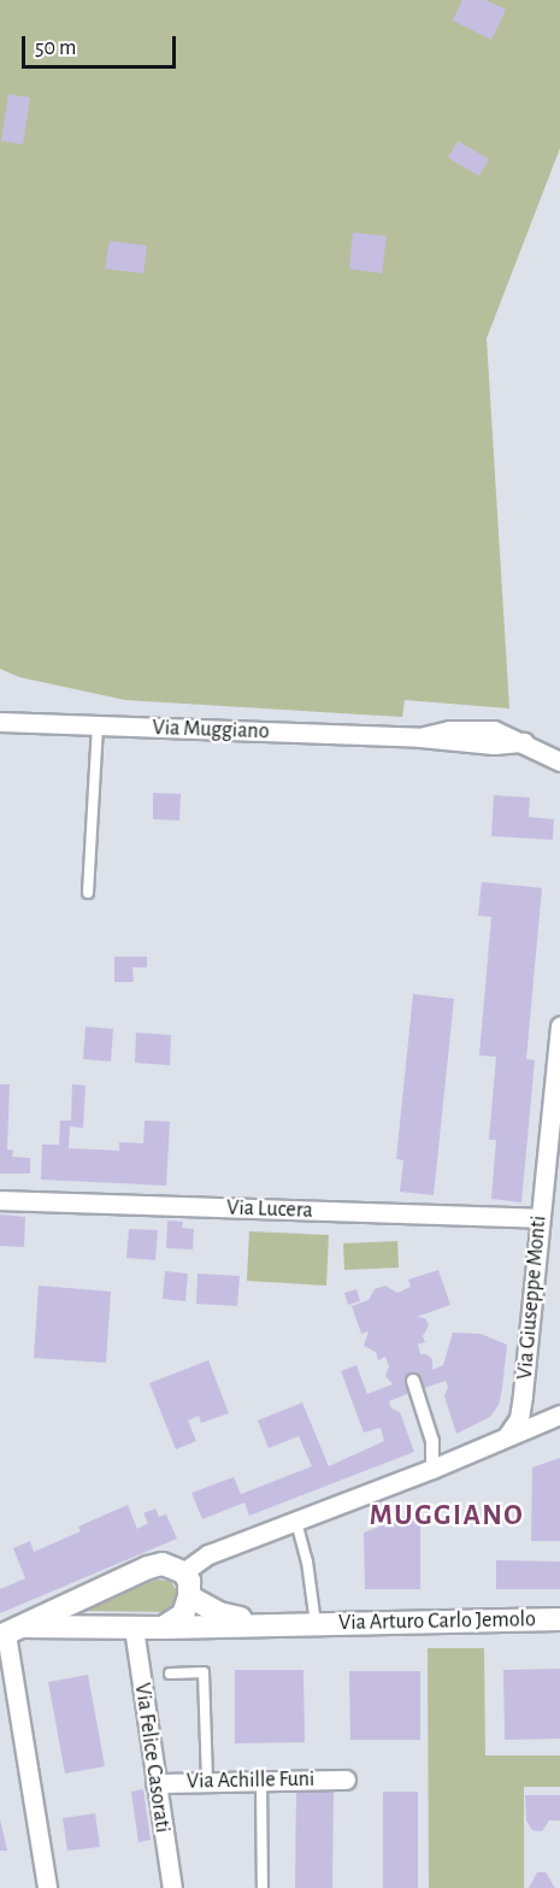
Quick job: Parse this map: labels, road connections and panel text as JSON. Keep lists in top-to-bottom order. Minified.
{"streets":{"street":["Via Muggiano","Via Lucera","Via Giuseppe Monti","Via Arturo Carlo Jemolo","Via Felice Casorati","Via Achille Funi"]},"crossings":[["Via Lucera","Via Giuseppe Monti"],["Via Arturo Carlo Jemolo","Via Felice Casorati"],["Via Felice Casorati","Via Achille Funi"]],"districts":["MUGGIANO"],"scale_bar":"50 m"}
